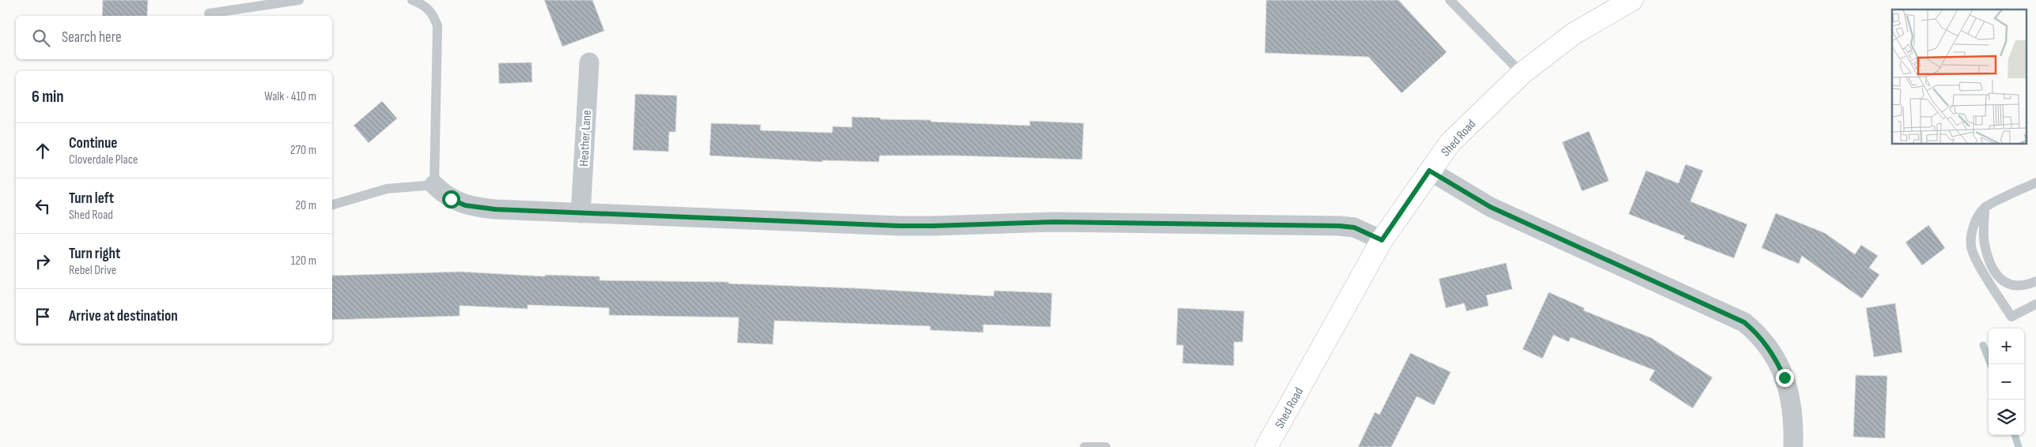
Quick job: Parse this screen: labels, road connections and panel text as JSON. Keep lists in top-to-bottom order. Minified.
{"streets":{"street":["Shed Road","Heather Lane"]},"page":{"search":"Search here","heading":["6 min","Walk · 410 m"],"list":[["Continue","Cloverdale Place","270 m"],["Turn left","Shed Road","20 m"],["Turn right","Rebel Drive","120 m"],"Arrive at destination"],"map_buttons":["+","−"]}}
